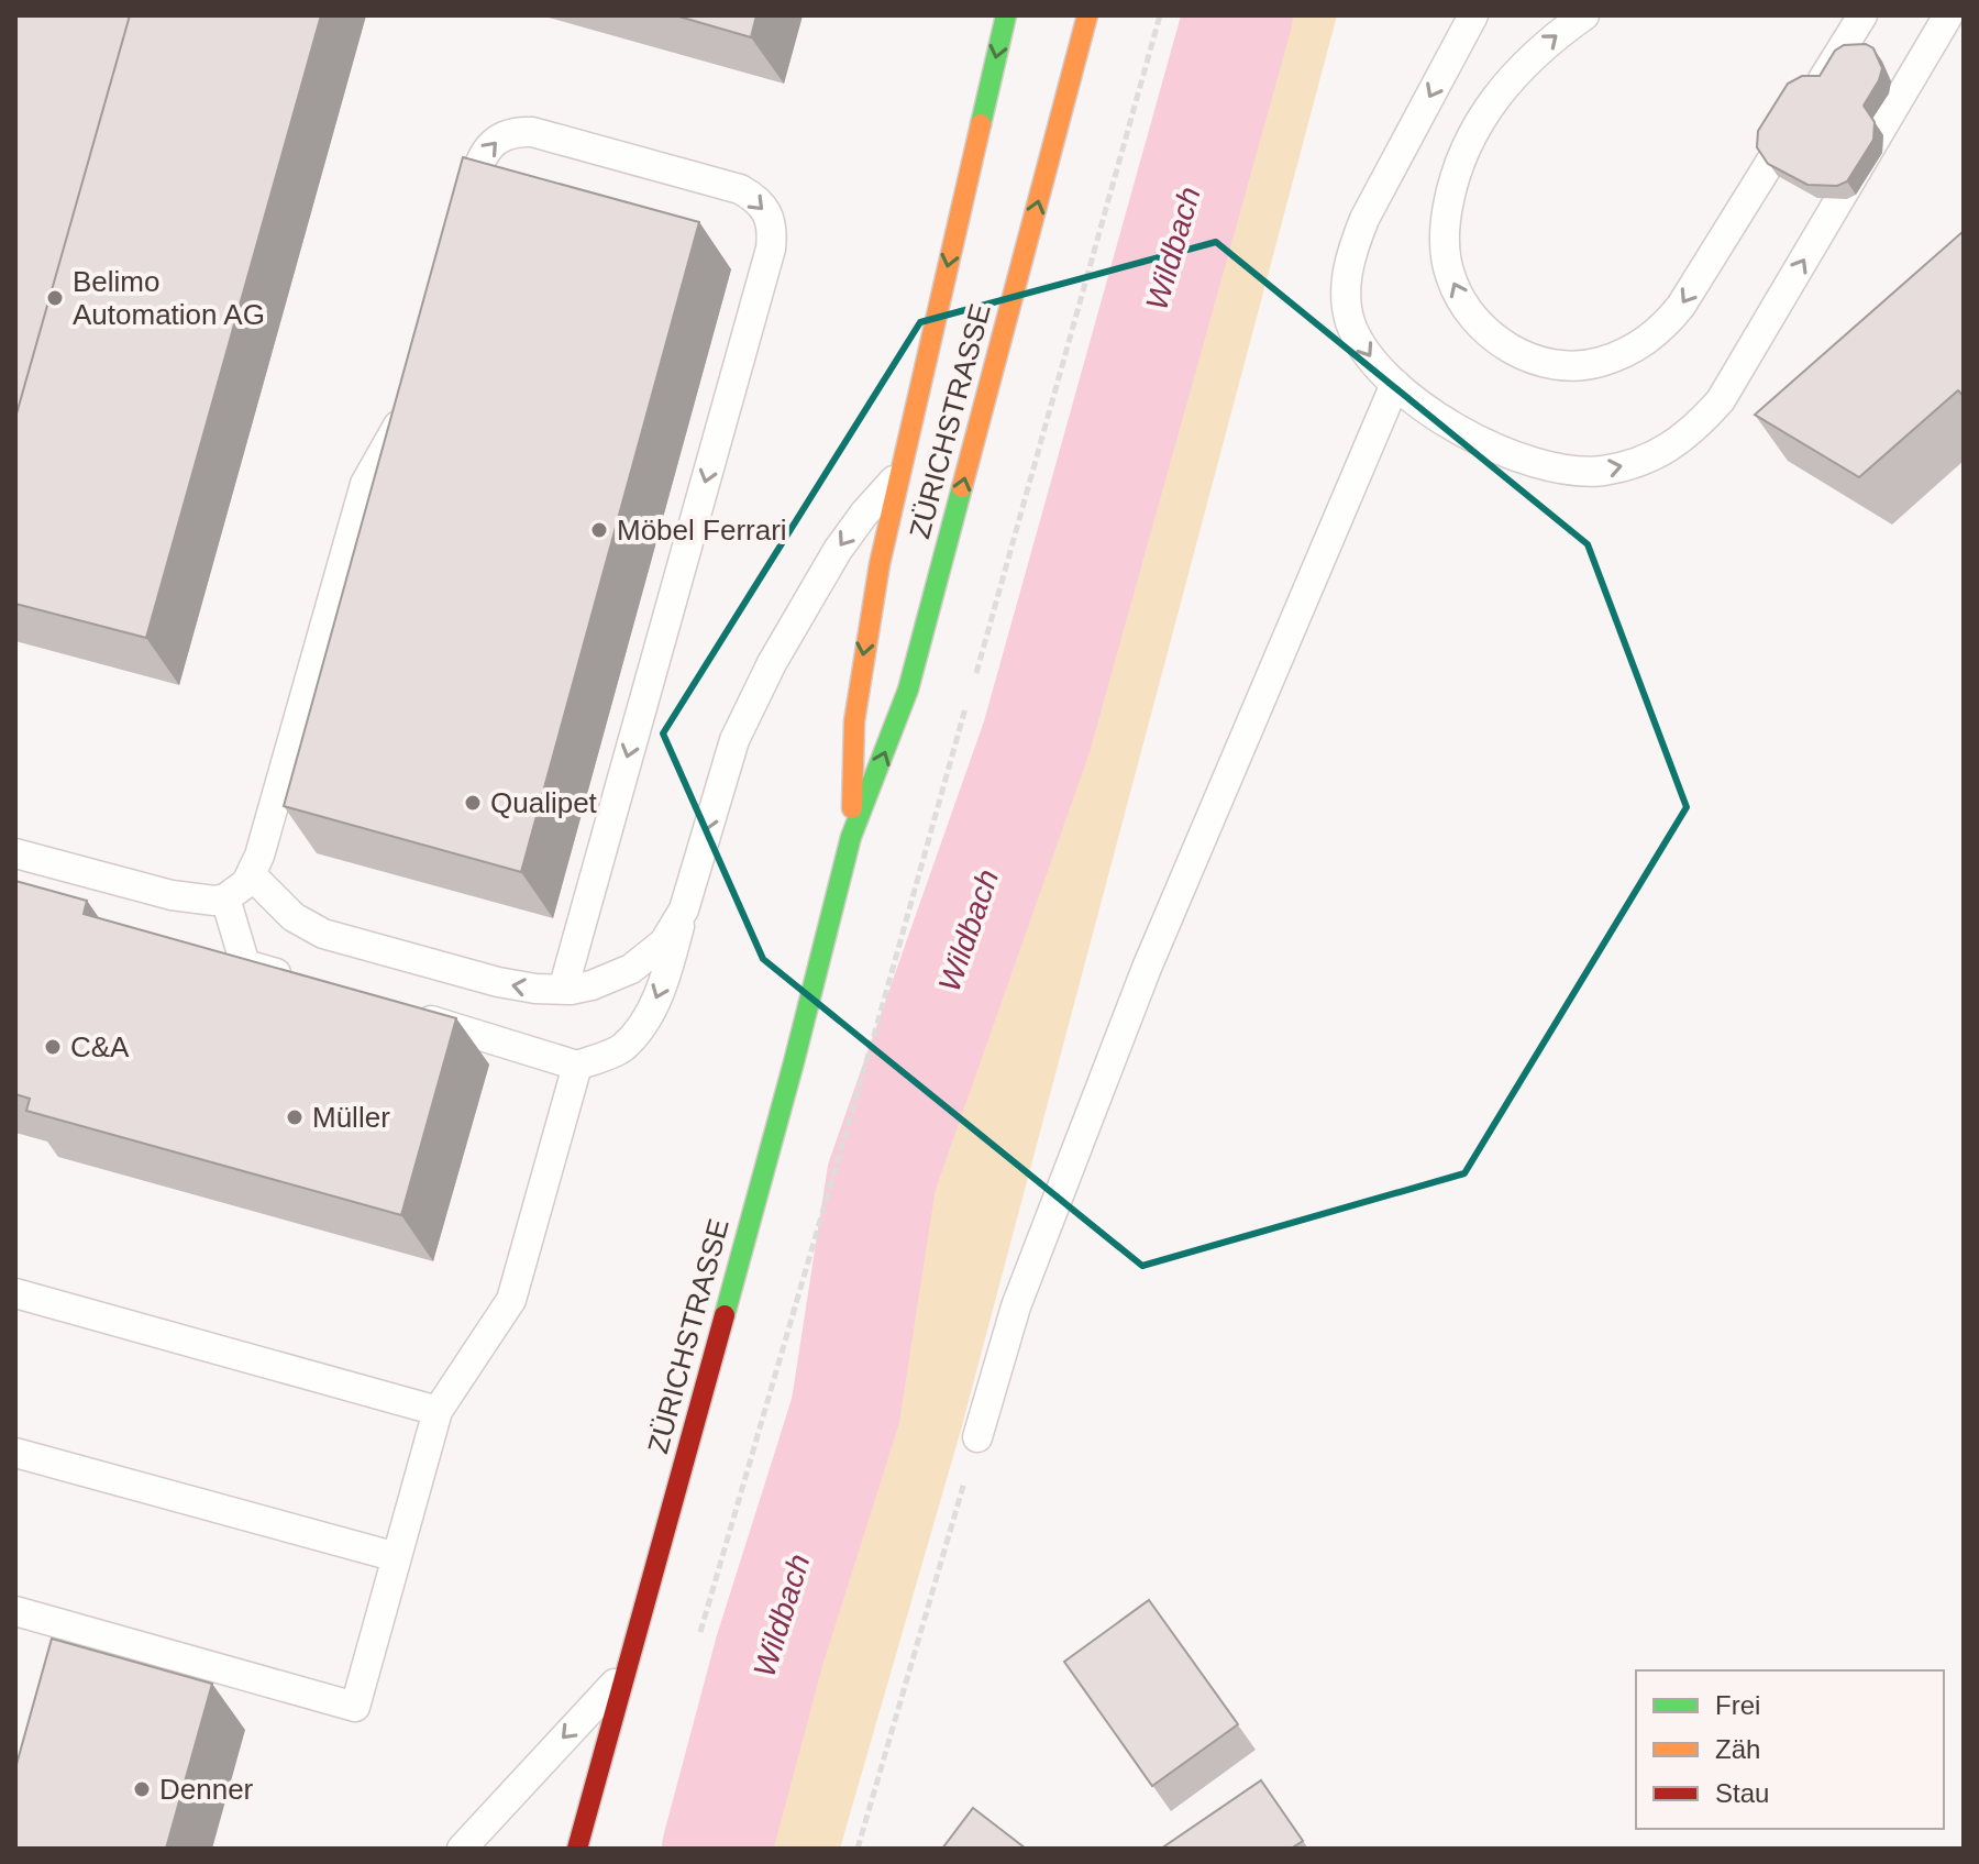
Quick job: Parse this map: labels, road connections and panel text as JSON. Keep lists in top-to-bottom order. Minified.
{"streets":{"main road":["ZÜRICHSTRASSE"]},"water":["Wildbach"],"places":["Belimo Automation AG","Möbel Ferrari","Qualipet","C&A","Müller","Denner"],"legend":["Frei","Zäh","Stau"]}
